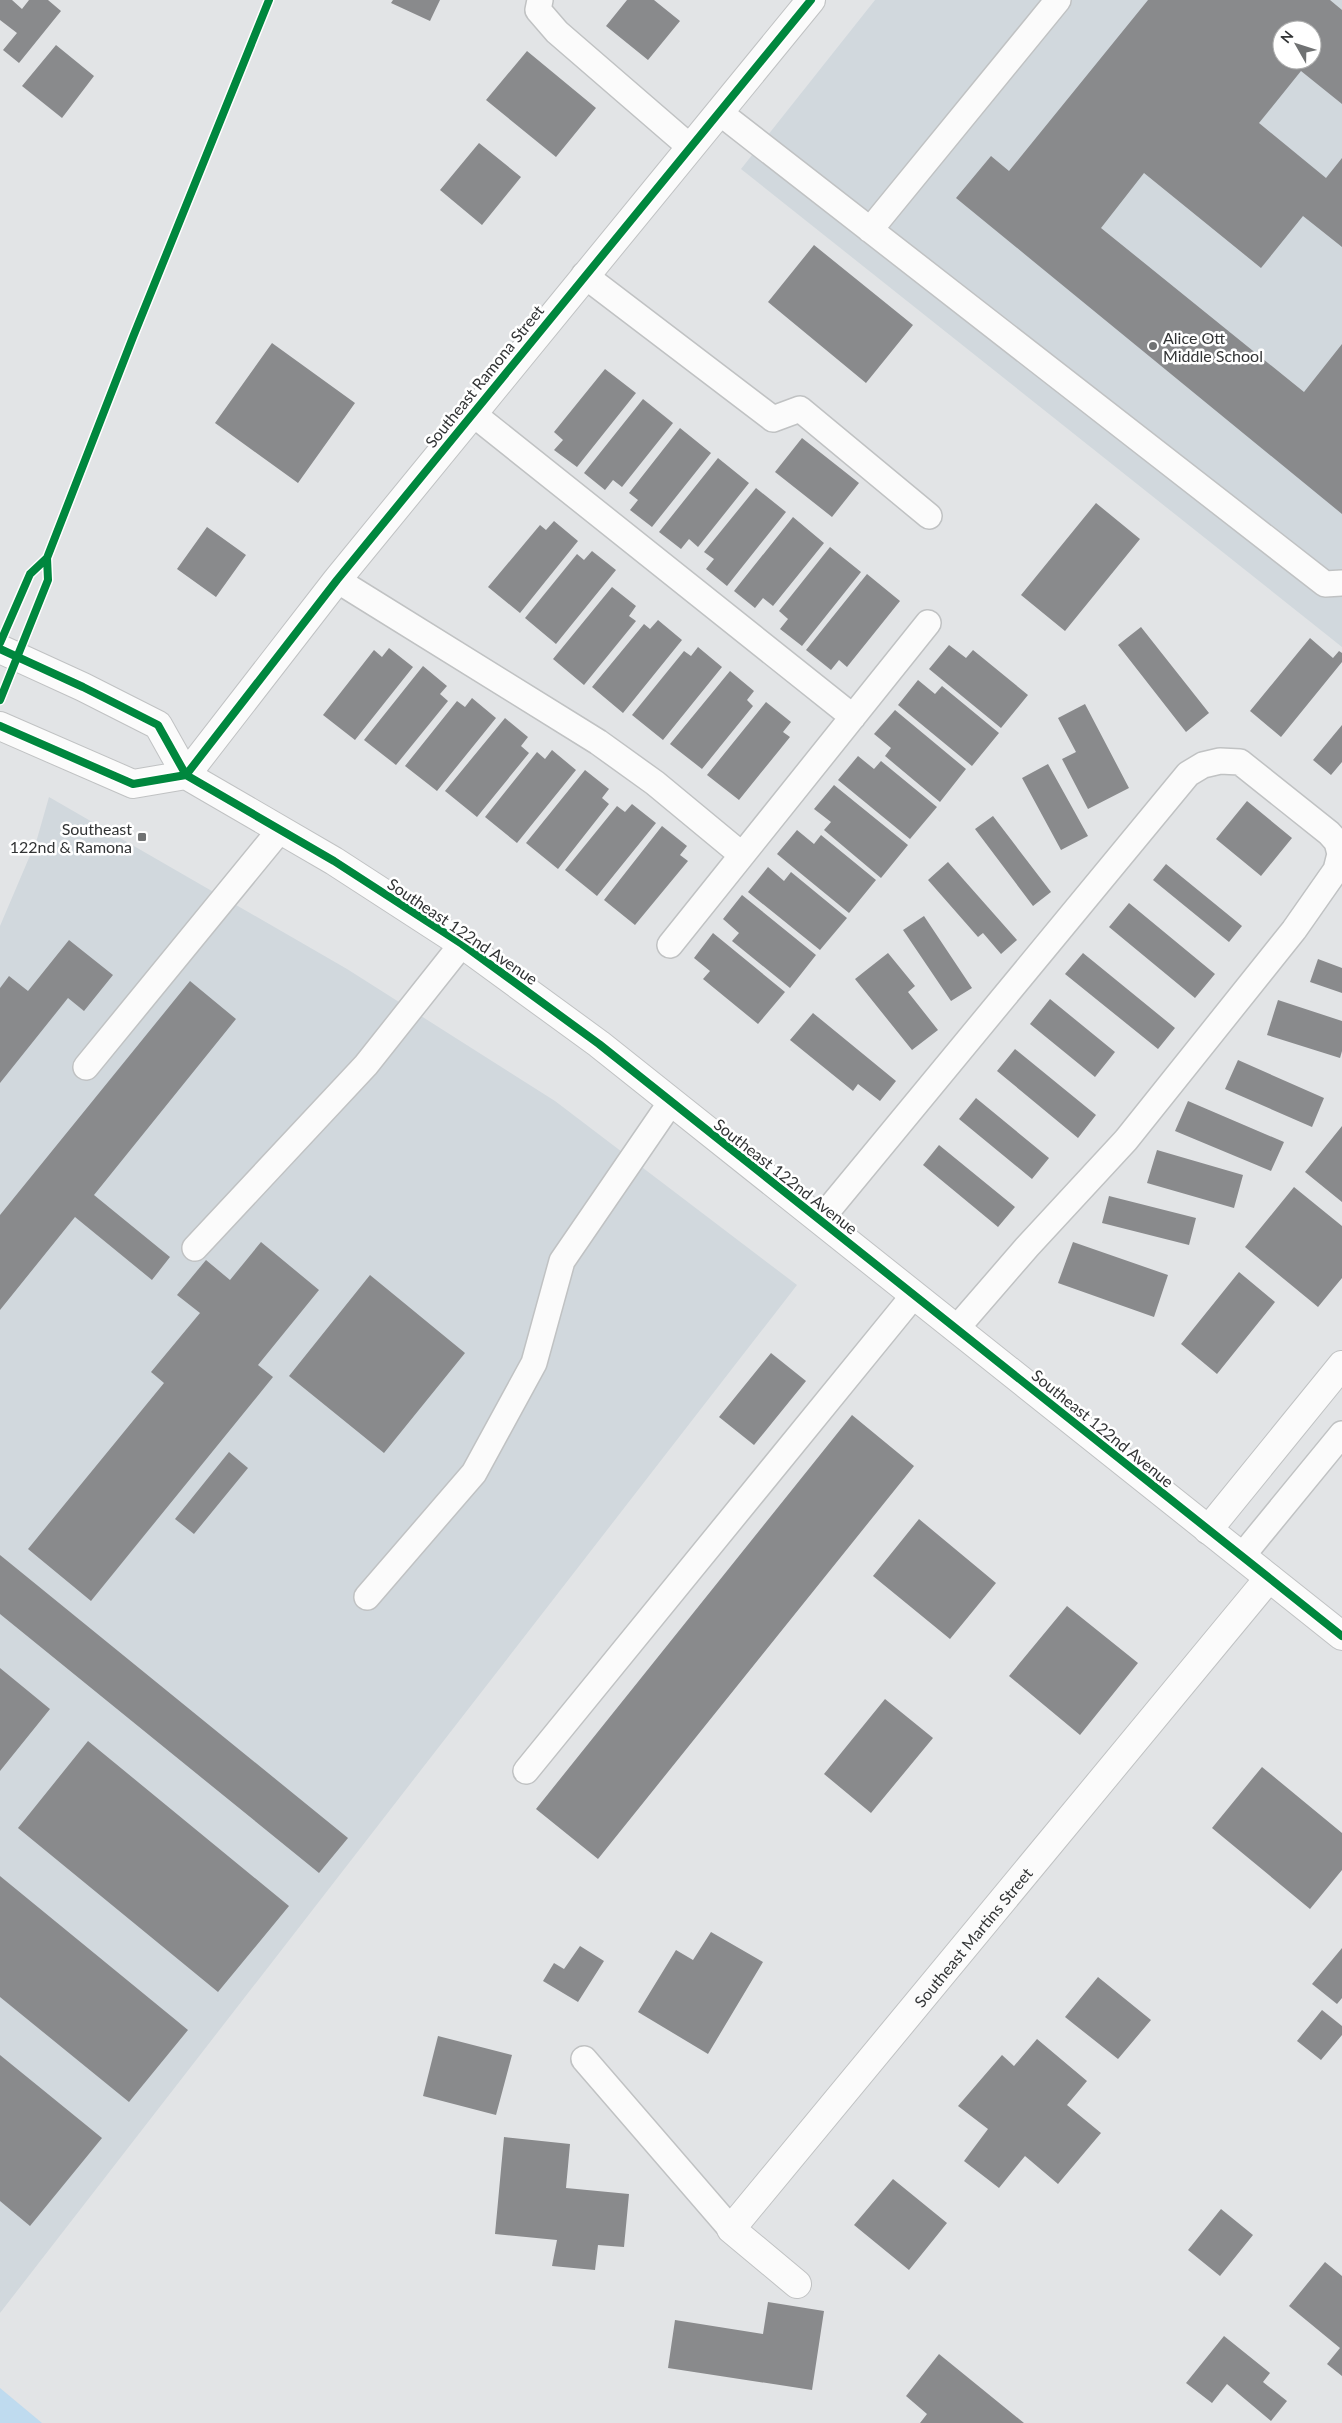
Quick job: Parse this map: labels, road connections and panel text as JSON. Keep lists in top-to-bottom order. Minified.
{"streets":{"street":["Southeast Ramona Street","Southeast 122nd Avenue","Southeast Martins Street"]},"crossings":[["Southeast Ramona Street","Southeast 122nd Avenue"],["Southeast 122nd Avenue","Southeast Martins Street"]],"places":{"other":["Alice Ott Middle School"],"transit":["Southeast 122nd & Ramona"]},"north":"top left"}
